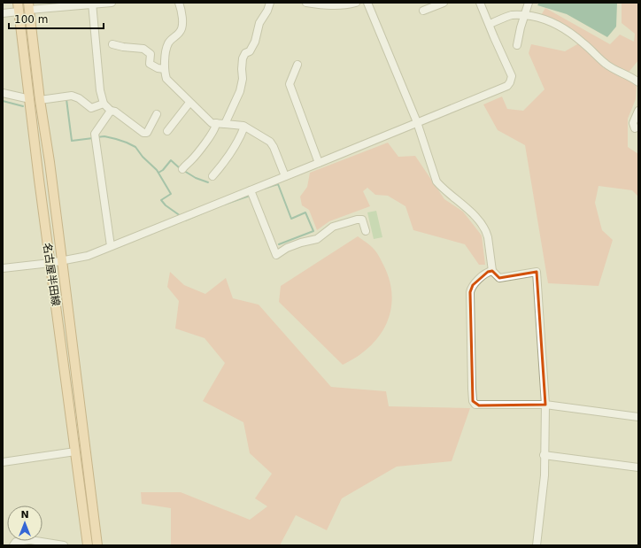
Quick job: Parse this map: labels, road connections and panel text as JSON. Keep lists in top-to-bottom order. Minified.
{"streets":{"main road":["名古屋半田線"]},"scale_bar":"100 m","north":"top"}
